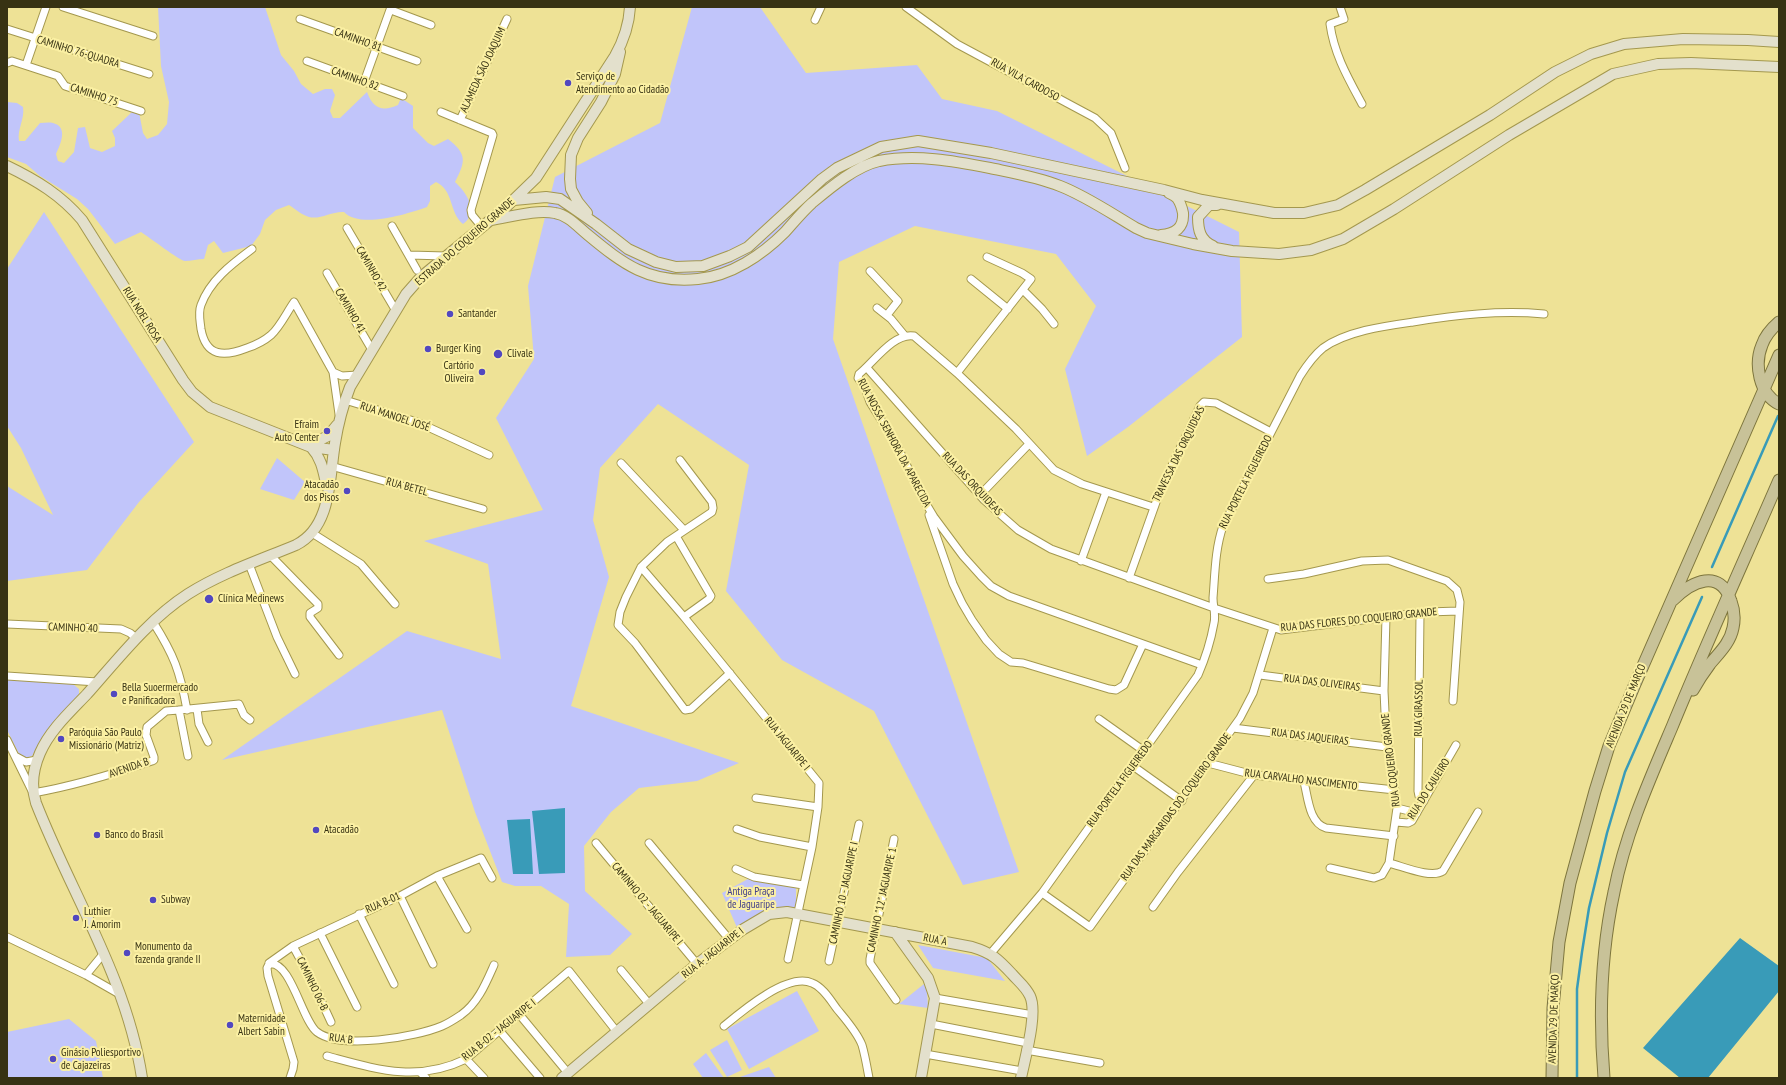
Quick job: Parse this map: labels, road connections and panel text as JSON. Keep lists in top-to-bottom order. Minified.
{"streets":{"main road":["ESTRADA DO COQUEIRO GRANDE","RUA NOEL ROSA","AVENIDA 29 DE MARÇO","RUA A","RUA A- JAGUARIPE I"],"street":["CAMINHO 81","CAMINHO 76-QUADRA","ALAMEDA SÃO JOAQUIM","CAMINHO 82","RUA VILA CARDOSO","CAMINHO 75","CAMINHO 42","CAMINHO 41","RUA MANOEL JOSÉ","RUA NOSSA SENHORA DA APARECIDA","TRAVESSA DAS ORQUIDEAS","RUA PORTELA FIGUEIREDO","RUA DAS ORQUIDEAS","RUA BETEL","RUA DAS FLORES DO COQUEIRO GRANDE","CAMINHO 40","RUA DAS OLIVEIRAS","RUA GIRASSOL","RUA DAS JAQUEIRAS","RUA JAGUARIPE I","RUA COQUEIRO GRANDE","AVENIDA B","RUA CARVALHO NASCIMENTO","RUA DO CAJUEIRO","RUA DAS MARGARIDAS DO COQUEIRO GRANDE","CAMINHO 10 - JAGUARIPE I","CAMINHO \"12\" JAGUARIPE 1","RUA B-01","CAMINHO 02 - JAGUARIPE I","CAMINHO 06-B","RUA B-02 - JAGUARIPE I","RUA B"]},"crossings":[["ALAMEDA SÃO JOAQUIM","ESTRADA DO COQUEIRO GRANDE"],["ESTRADA DO COQUEIRO GRANDE","CAMINHO 42"],["ESTRADA DO COQUEIRO GRANDE","CAMINHO 41"],["ESTRADA DO COQUEIRO GRANDE","RUA NOEL ROSA"],["ESTRADA DO COQUEIRO GRANDE","RUA MANOEL JOSÉ"],["ESTRADA DO COQUEIRO GRANDE","RUA BETEL"],["ESTRADA DO COQUEIRO GRANDE","CAMINHO 40"],["ESTRADA DO COQUEIRO GRANDE","AVENIDA B"],["RUA NOSSA SENHORA DA APARECIDA","RUA PORTELA FIGUEIREDO"],["RUA NOSSA SENHORA DA APARECIDA","RUA DAS ORQUIDEAS"],["TRAVESSA DAS ORQUIDEAS","RUA PORTELA FIGUEIREDO"],["TRAVESSA DAS ORQUIDEAS","RUA DAS ORQUIDEAS"],["RUA PORTELA FIGUEIREDO","RUA DAS ORQUIDEAS"],["RUA PORTELA FIGUEIREDO","RUA DAS FLORES DO COQUEIRO GRANDE"],["RUA PORTELA FIGUEIREDO","RUA DAS MARGARIDAS DO COQUEIRO GRANDE"],["RUA PORTELA FIGUEIREDO","RUA A"],["RUA DAS ORQUIDEAS","RUA DAS FLORES DO COQUEIRO GRANDE"],["RUA DAS FLORES DO COQUEIRO GRANDE","RUA GIRASSOL"],["RUA DAS FLORES DO COQUEIRO GRANDE","RUA COQUEIRO GRANDE"],["RUA DAS FLORES DO COQUEIRO GRANDE","RUA DAS MARGARIDAS DO COQUEIRO GRANDE"],["RUA DAS OLIVEIRAS","RUA COQUEIRO GRANDE"],["RUA DAS OLIVEIRAS","RUA DAS MARGARIDAS DO COQUEIRO GRANDE"],["RUA GIRASSOL","RUA DO CAJUEIRO"],["RUA DAS JAQUEIRAS","RUA COQUEIRO GRANDE"],["RUA DAS JAQUEIRAS","RUA DAS MARGARIDAS DO COQUEIRO GRANDE"],["RUA JAGUARIPE I","RUA A- JAGUARIPE I"],["RUA COQUEIRO GRANDE","RUA CARVALHO NASCIMENTO"],["RUA COQUEIRO GRANDE","RUA DO CAJUEIRO"],["RUA CARVALHO NASCIMENTO","RUA DAS MARGARIDAS DO COQUEIRO GRANDE"],["CAMINHO 10 - JAGUARIPE I","RUA A- JAGUARIPE I"],["CAMINHO \"12\" JAGUARIPE 1","RUA A- JAGUARIPE I"],["RUA B-01","CAMINHO 06-B"],["RUA B-01","RUA B"],["CAMINHO 02 - JAGUARIPE I","RUA A- JAGUARIPE I"],["RUA A","RUA A- JAGUARIPE I"],["RUA A- JAGUARIPE I","RUA B-02 - JAGUARIPE I"]],"parks":["Antiga Praça de Jaguaripe"],"places":["Serviço de Atendimento ao Cidadão","Santander","Burger King","Clivale","Cartório Oliveira","Efraim Auto Center","Atacadão dos Pisos","Clínica Medinews","Bella Suoermercado e Panificadora","Paróquia São Paulo Missionário (Matriz)","Atacadão","Banco do Brasil","Subway","Luthier J. Amorim","Monumento da fazenda grande II","Maternidade Albert Sabin","Ginásio Poliesportivo de Cajazeiras"]}
